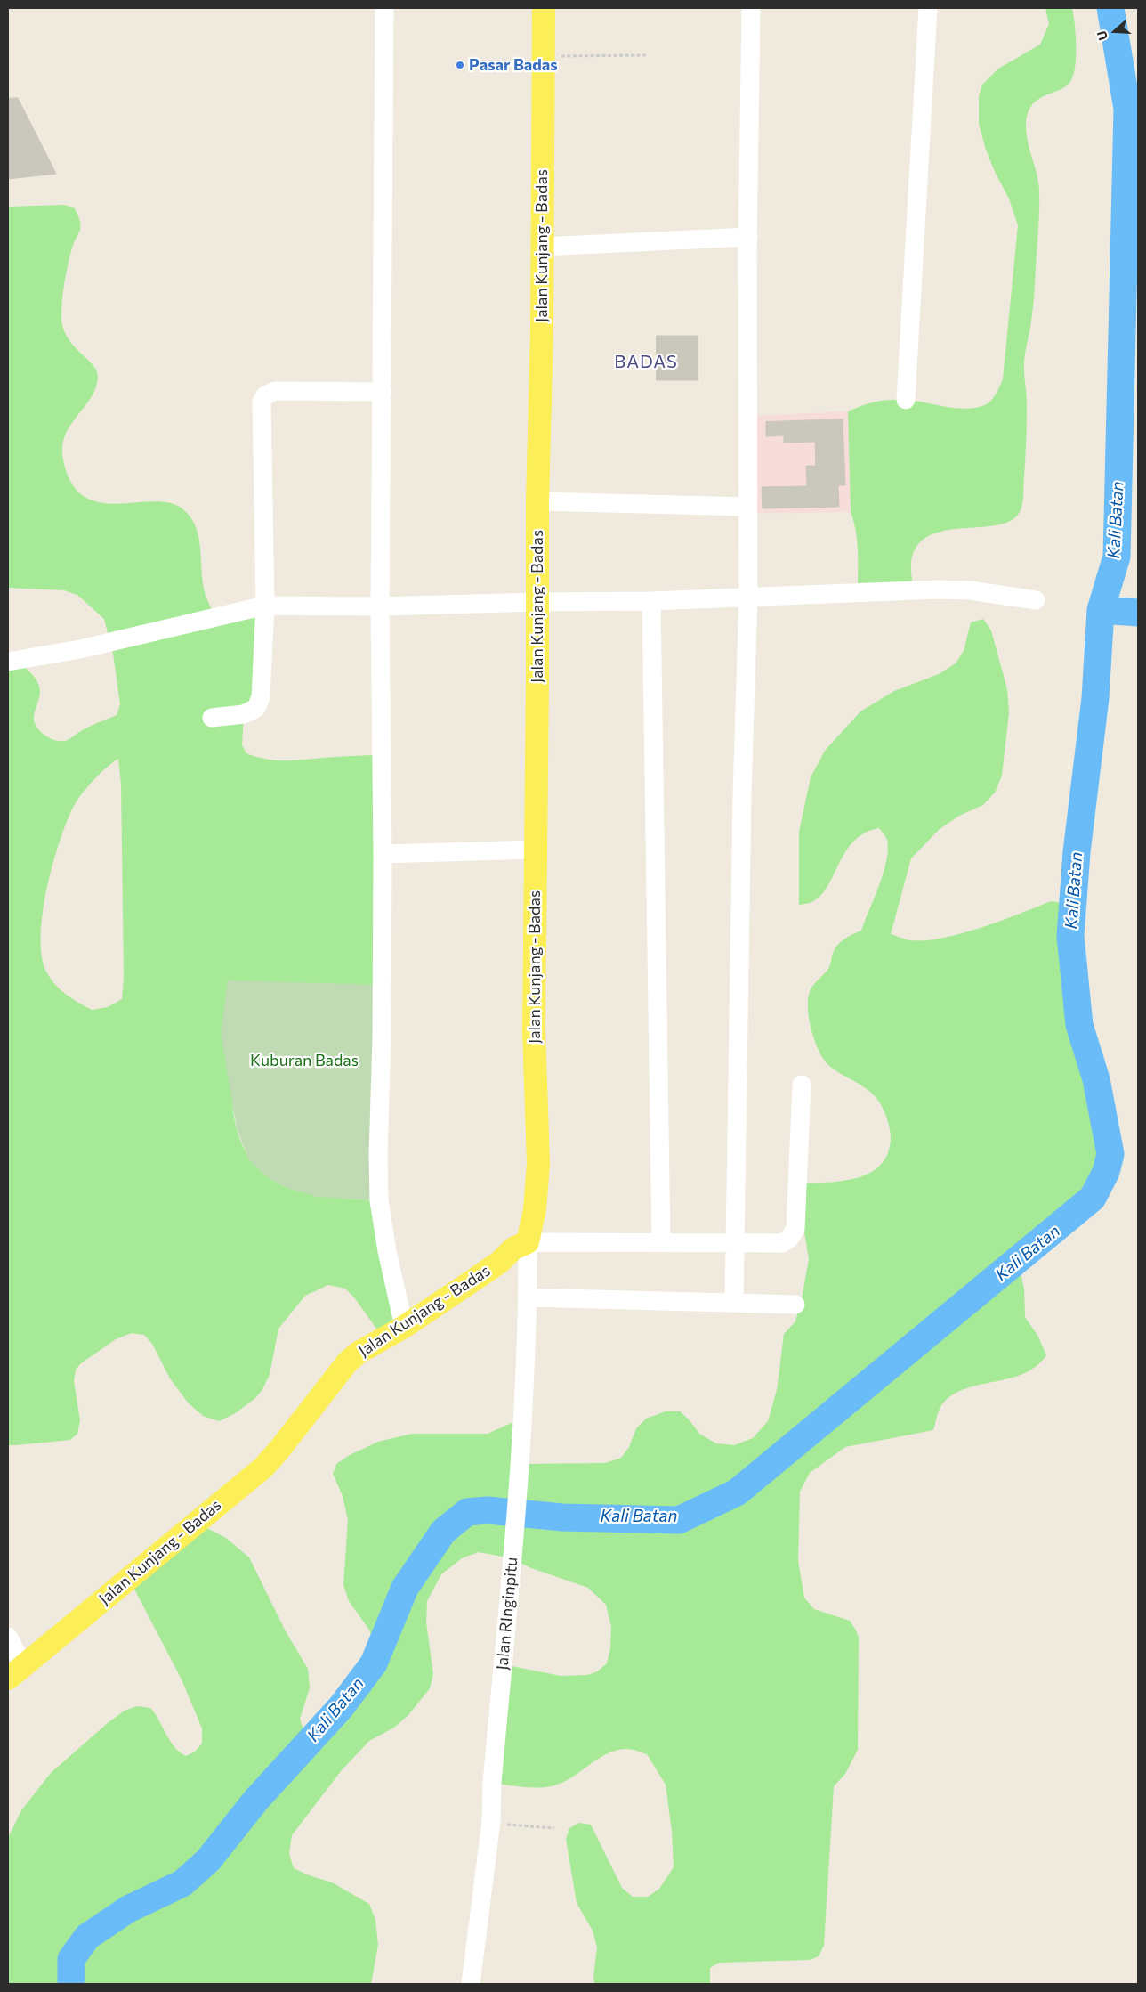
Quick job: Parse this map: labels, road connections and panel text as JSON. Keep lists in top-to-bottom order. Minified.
{"streets":{"main road":["Jalan Kunjang - Badas"],"street":["Jalan RInginpitu"]},"crossings":[["Jalan Kunjang - Badas","Jalan RInginpitu"]],"districts":["BADAS"],"water":["Kali Batan"],"parks":["Kuburan Badas"],"places":["Pasar Badas"],"north":"left"}
